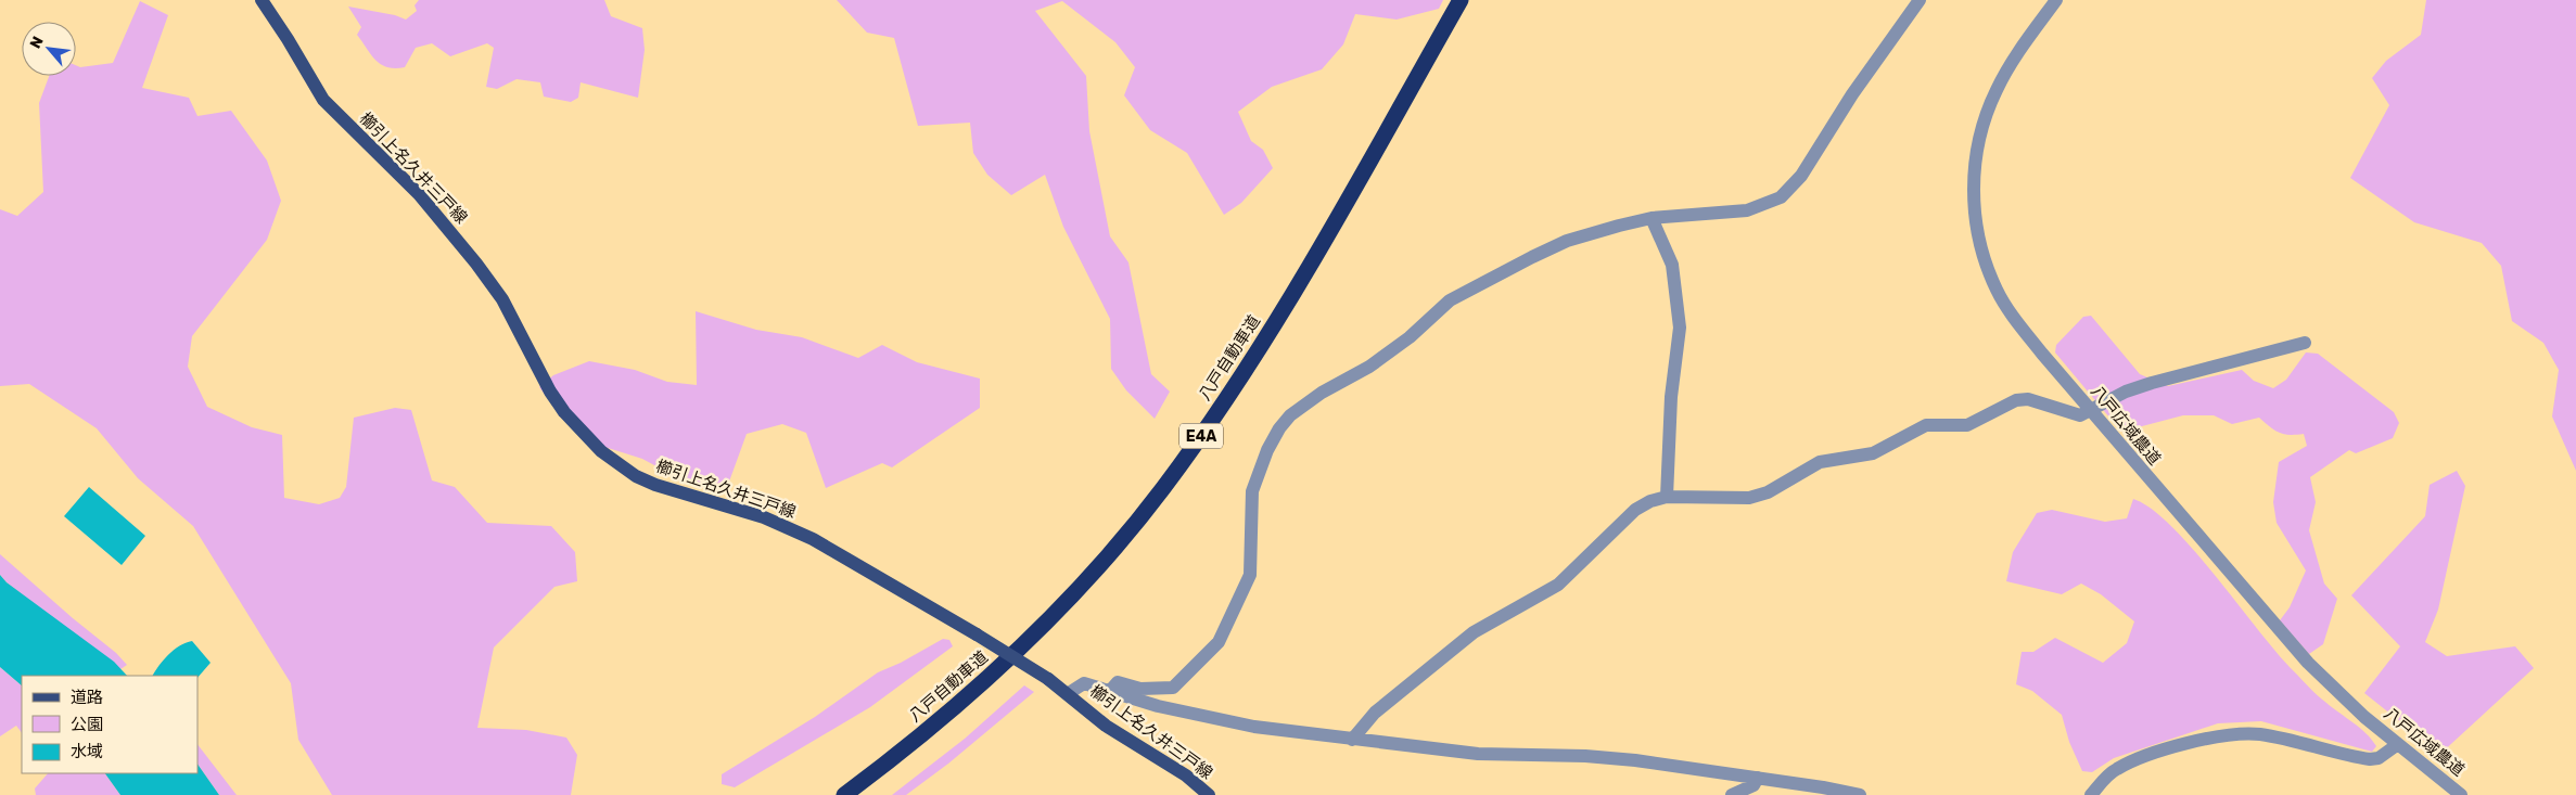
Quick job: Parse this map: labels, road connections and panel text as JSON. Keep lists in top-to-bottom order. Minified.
{"streets":{"highway":["八戸自動車道","E4A"],"main road":["櫛引上名久井三戸線"],"street":["八戸広域農道"]},"legend":["道路","公園","水域"],"north":"top left"}
